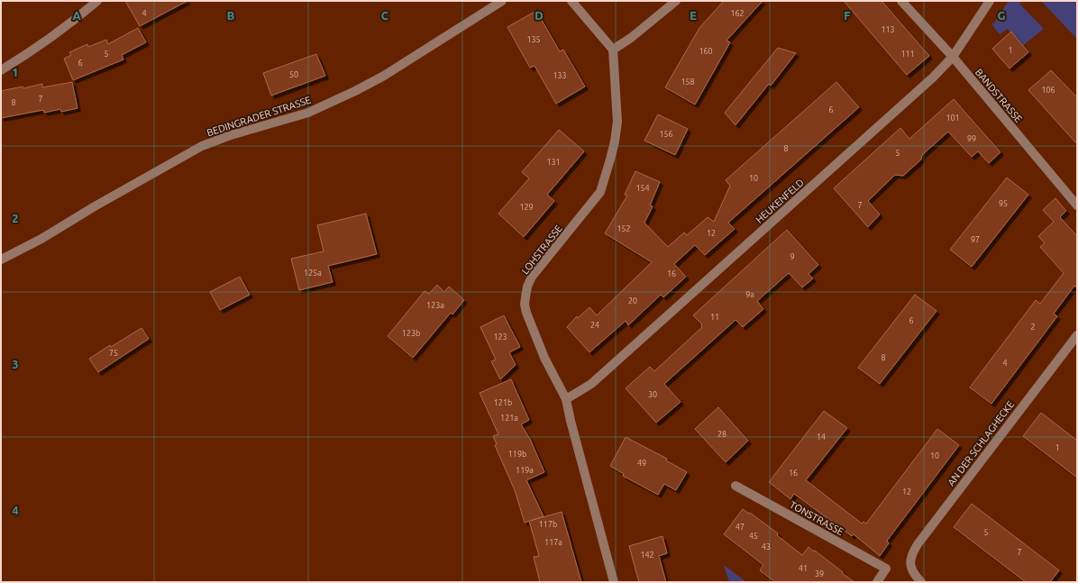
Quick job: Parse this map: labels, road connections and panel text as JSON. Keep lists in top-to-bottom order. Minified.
{"streets":{"street":["BANDSTRASSE","BEDINGRADER STRASSE","HEUKENFELD","LOHSTRASSE","AN DER SCHLAGHECKE","TONSTRASSE"]},"crossings":[["BANDSTRASSE","HEUKENFELD"],["HEUKENFELD","LOHSTRASSE"]],"house_numbers":["4","162","113","135","1","160","5","111","6","50","133","158","106","7","8","6","101","156","99","8","5","131","10","154","95","7","129","152","12","97","9","125a","16","9a","20","123a","11","6","24","2","123b","123","75","8","4","30","121b","121a","28","14","1","119b","10","49","119a","16","12","117b","47","5","45","117a","43","7","142","41","39"],"grid":{"columns":["A","B","C","D","E","F","G"],"rows":["1","2","3","4"]}}
